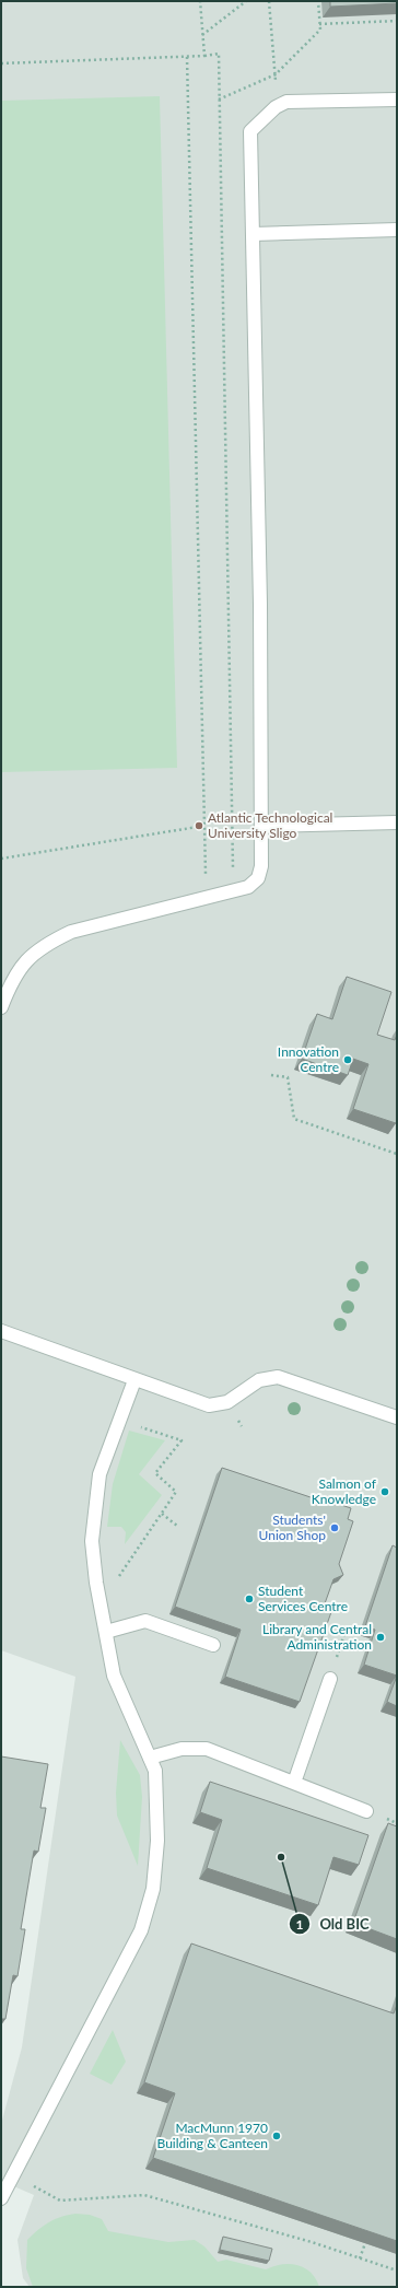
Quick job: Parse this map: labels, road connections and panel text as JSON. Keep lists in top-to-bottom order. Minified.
{"places":["Atlantic Technological University Sligo","Innovation Centre","Salmon of Knowledge","Students' Union Shop","Student Services Centre","Library and Central Administration","Old BIC","MacMunn 1970 Building & Canteen"]}
